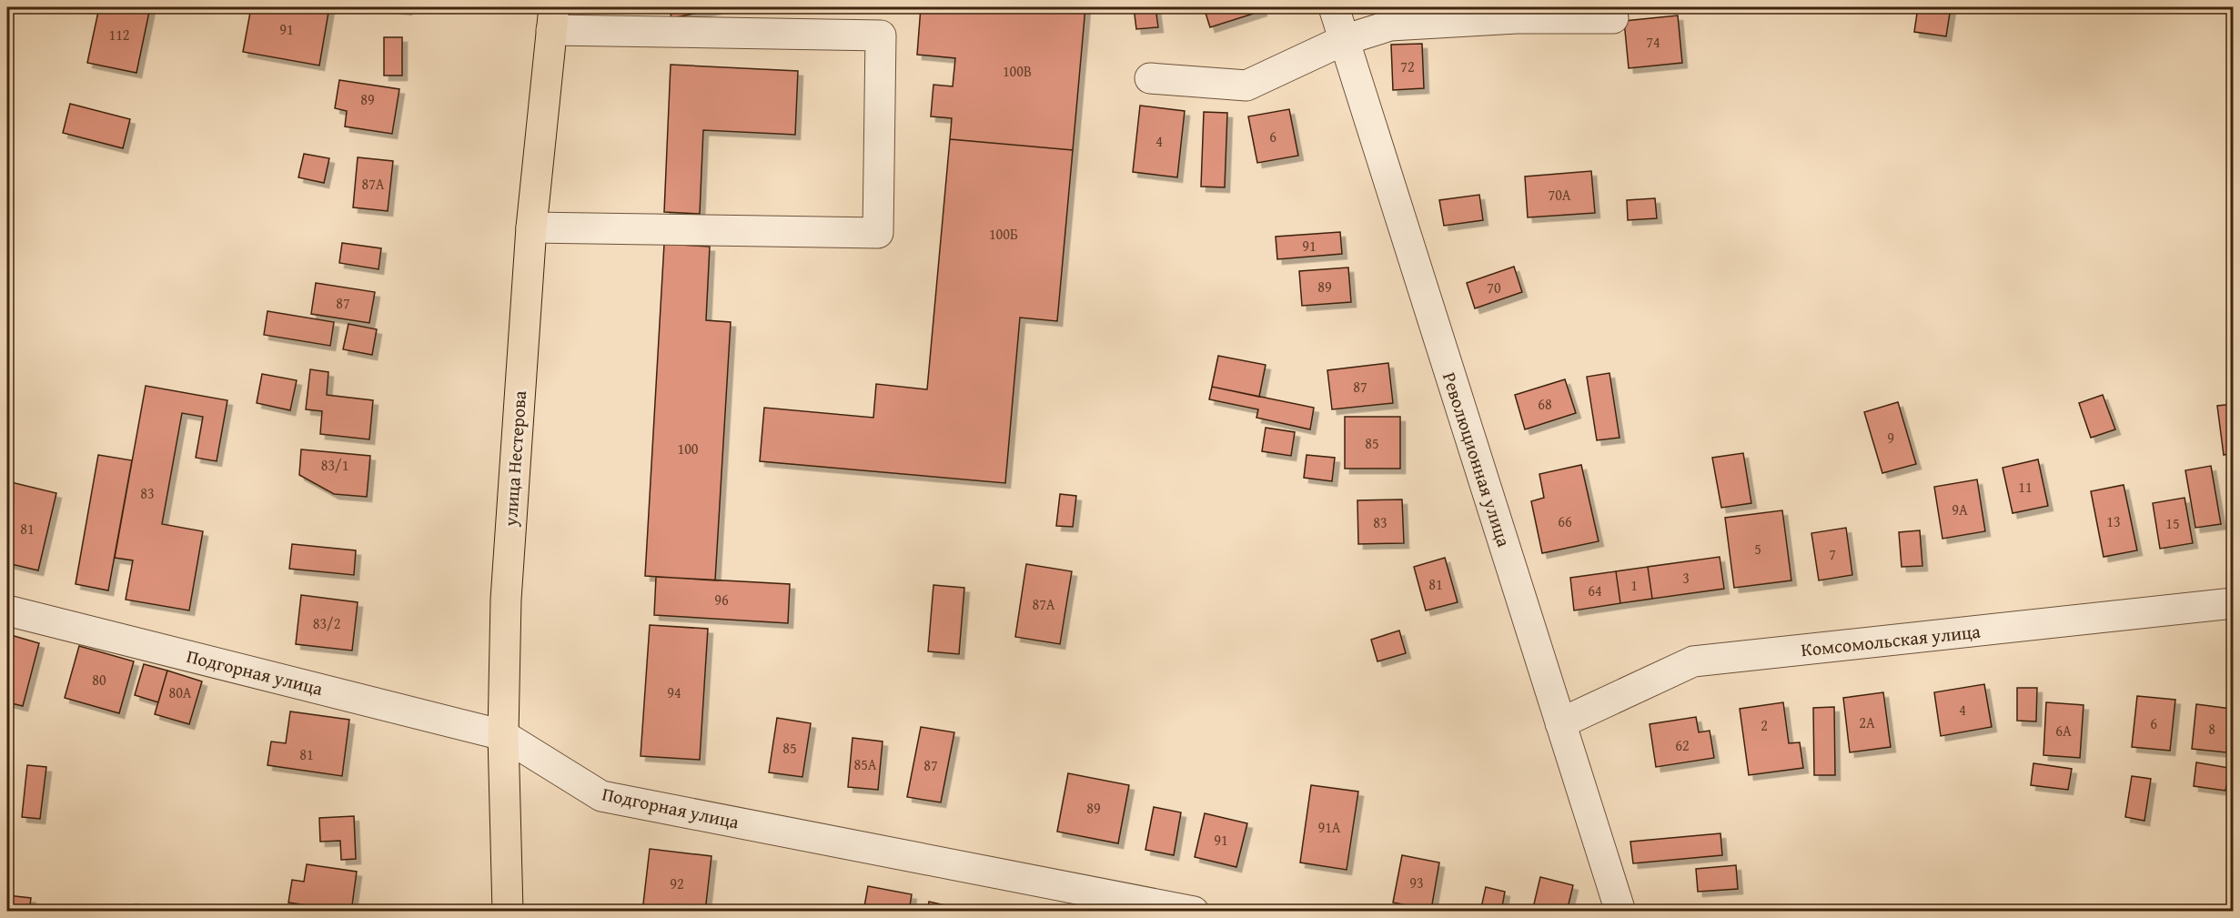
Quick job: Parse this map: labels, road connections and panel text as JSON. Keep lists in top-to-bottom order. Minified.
{"streets":{"main road":["улица Нестерова"],"street":["Революционная улица","Комсомольская улица","Подгорная улица"]},"crossings":[["улица Нестерова","Подгорная улица"],["Революционная улица","Комсомольская улица"]],"house_numbers":["91","112","74","72","100В","89","6","4","87А","70А","100Б","91","89","70","87","87","68","9","85","100","83/1","11","83","9А","66","13","83","15","81","5","7","3","81","1","64","96","87А","83/2","80","80А","94","4","2А","6","2","8","6А","62","85","81","85А","87","89","91А","91","93","92"]}
